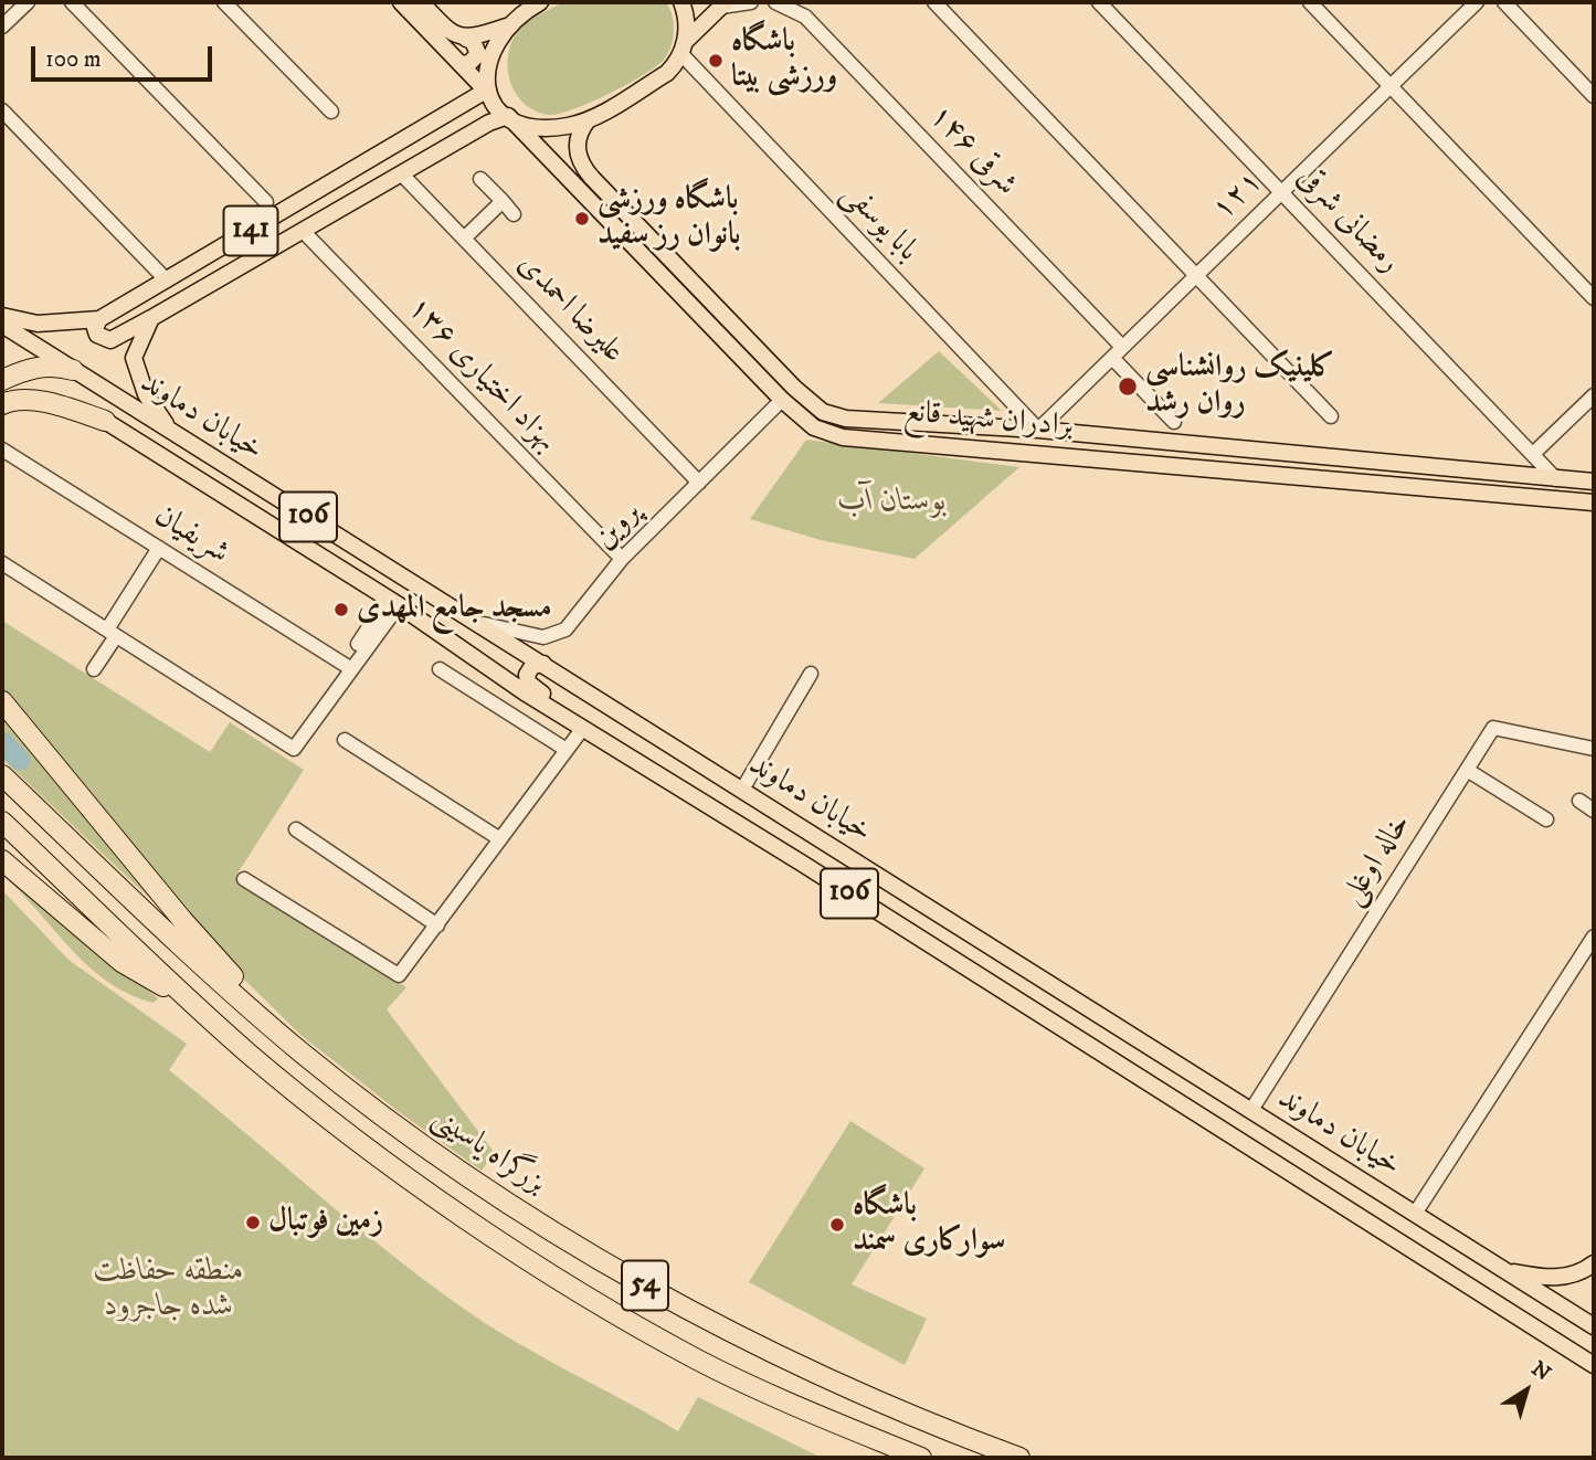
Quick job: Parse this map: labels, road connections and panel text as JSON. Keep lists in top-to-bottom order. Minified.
{"streets":{"highway":["بزرگراه یاسینی","54"],"main road":["141","خیابان دماوند","برادران شهید قانع","106"],"street":["۱۴۶ شرقی","۱۲۱","رمضانی شرقی","بابا یوسفی","علیرضا احمدی","بهزاد اختیاری ۱۳۶","پروین","شریفیان","خاله اوغلی"]},"crossings":[["۱۴۶ شرقی","۱۲۱"],["۱۲۱","رمضانی شرقی"],["۱۲۱","بابا یوسفی"],["۱۲۱","برادران شهید قانع"],["رمضانی شرقی","برادران شهید قانع"],["بابا یوسفی","برادران شهید قانع"],["141","علیرضا احمدی"],["141","بهزاد اختیاری ۱۳۶"],["141","برادران شهید قانع"],["علیرضا احمدی","پروین"],["بهزاد اختیاری ۱۳۶","پروین"],["خیابان دماوند","106"],["خیابان دماوند","پروین"],["خیابان دماوند","خاله اوغلی"],["برادران شهید قانع","پروین"]],"parks":["بوستان آب","منطقه حفاظت شده جاجرود"],"places":["باشگاه ورزشی بیتا","باشگاه ورزشی بانوان رز سفید","کلینیک روانشناسی روان رشد","مسجد جامع المهدی","زمین فوتبال","باشگاه سوارکاری سمند"],"scale_bar":"100 m","north":"top right"}
